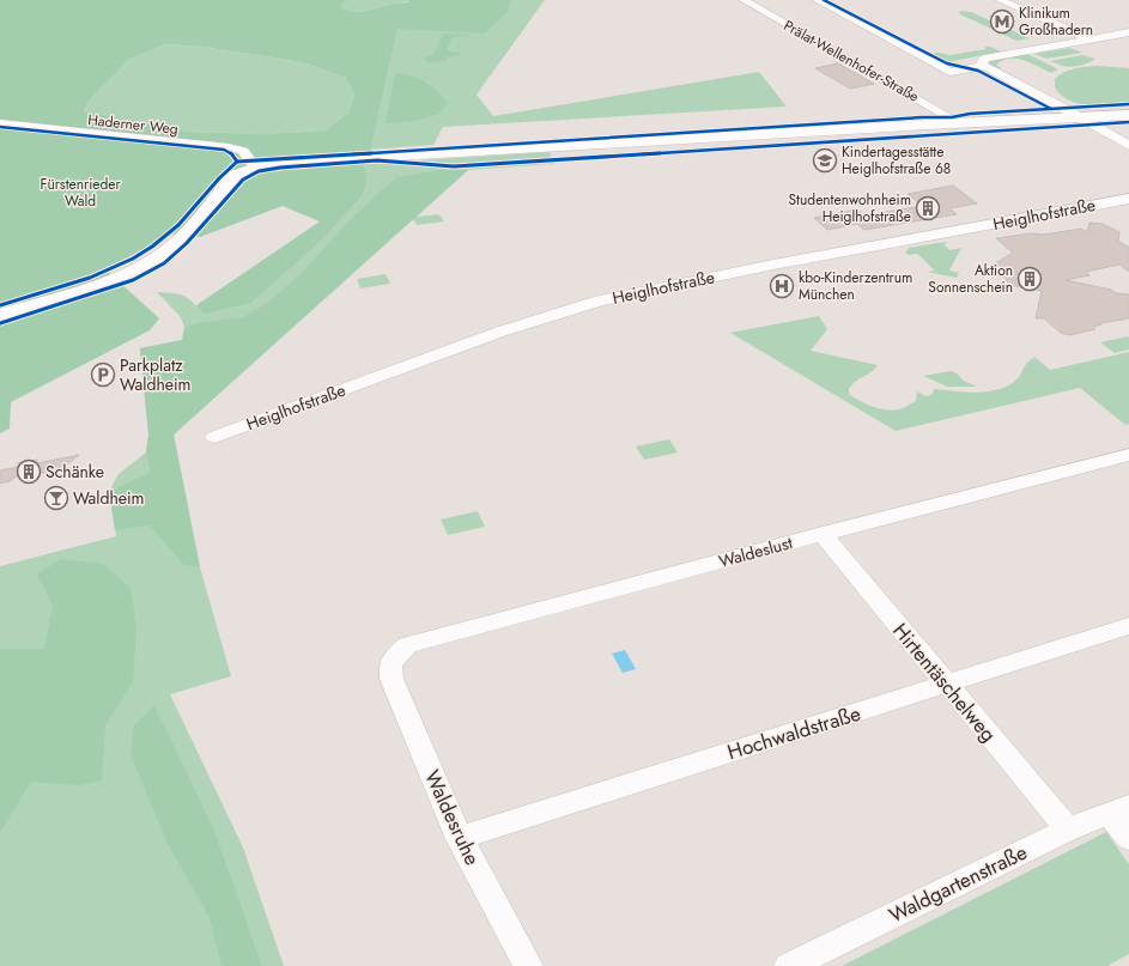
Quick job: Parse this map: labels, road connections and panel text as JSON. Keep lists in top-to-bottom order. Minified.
{"streets":{"street":["Prälat-Wellenhofer-Straße","Haderner Weg","Heiglhofstraße","Waldeslust","Hirtentäschelweg","Hochwaldstraße","Waldesruhe","Waldgartenstraße"]},"crossings":[["Waldeslust","Hirtentäschelweg"],["Waldeslust","Waldesruhe"],["Hirtentäschelweg","Hochwaldstraße"],["Hirtentäschelweg","Waldgartenstraße"],["Hochwaldstraße","Waldesruhe"]],"parks":["Fürstenrieder Wald"],"places":{"metro station":["Klinikum Großhadern"],"school or university":["Kindertagesstätte Heiglhofstraße 68"],"building":["Studentenwohnheim Heiglhofstraße","Aktion Sonnenschein","Schänke"],"hospital":["kbo-Kinderzentrum München"],"parking":["Parkplatz Waldheim"],"bar":["Waldheim"]}}
